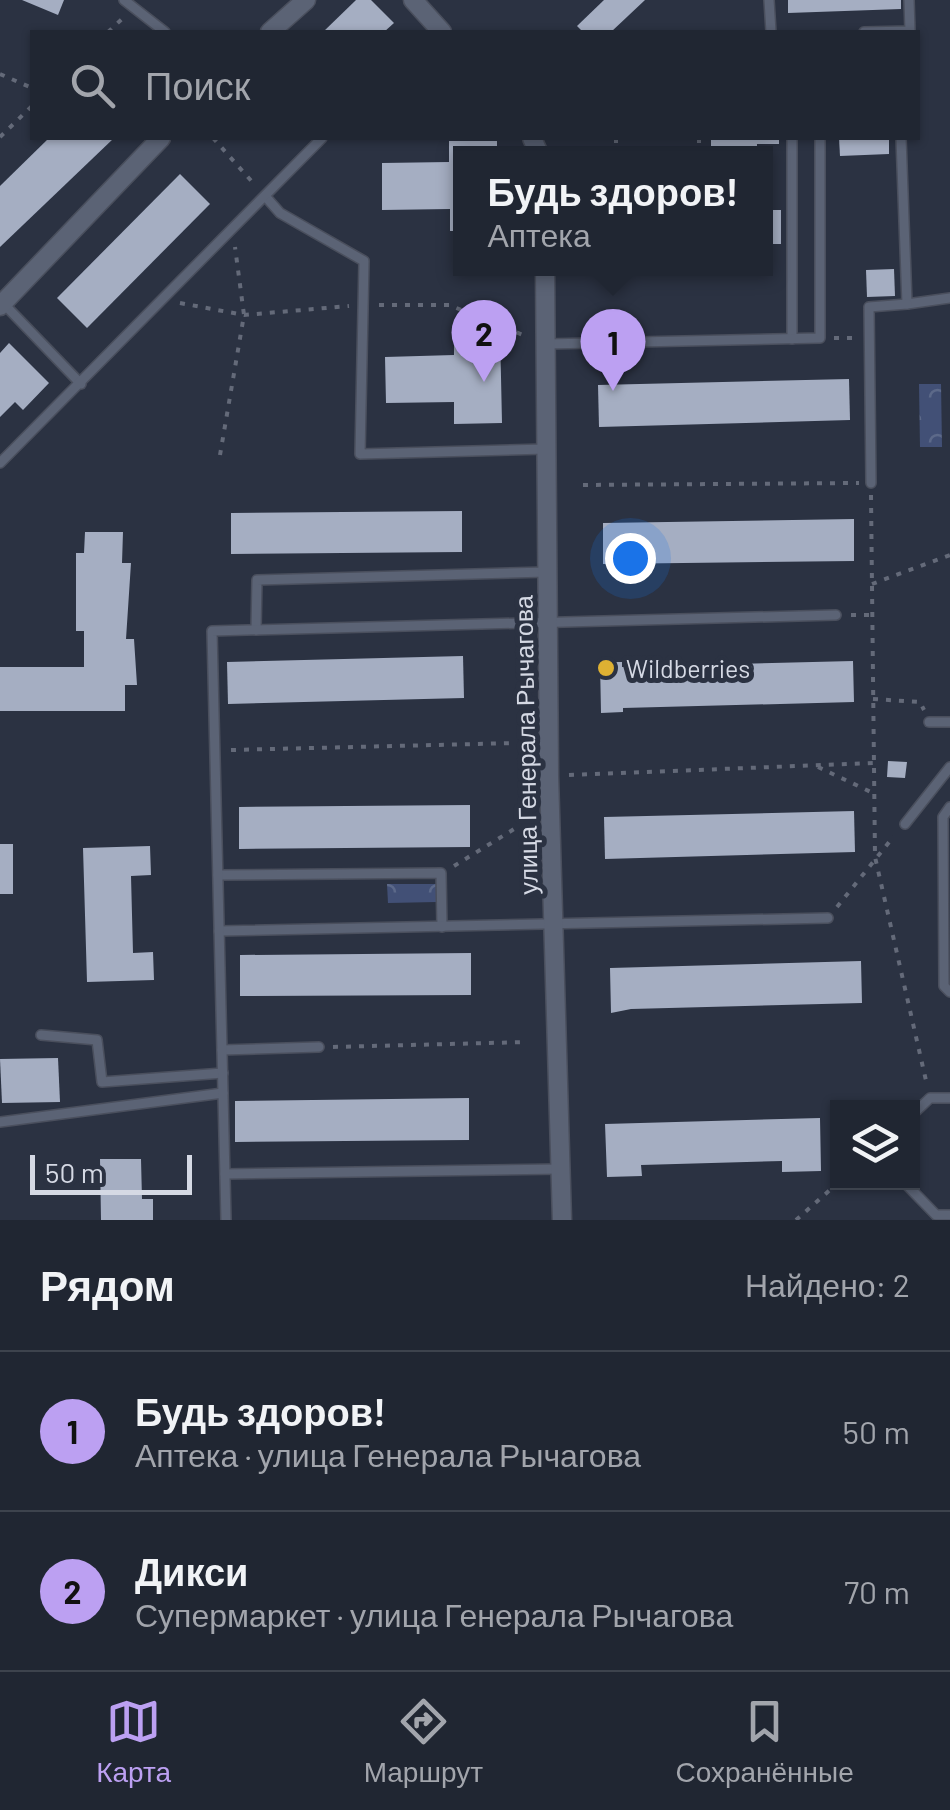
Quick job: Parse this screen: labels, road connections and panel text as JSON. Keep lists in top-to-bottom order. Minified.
{"streets":{"street":["улица Генерала Рычагова"]},"places":["Wildberries"],"scale_bar":"50 m","page":{"search":"Поиск","popup":["Будь здоров!","Аптека"],"pins":["2","1"],"scale":"50 m","heading":["Рядом","Найдено: 2"],"list":[{"mark":"1","name":"Будь здоров!","note":"Аптека · улица Генерала Рычагова","value":"50 m"},{"mark":"2","name":"Дикси","note":"Супермаркет · улица Генерала Рычагова","value":"70 m"}],"nav":["Карта","Маршрут","Сохранённые"]}}
